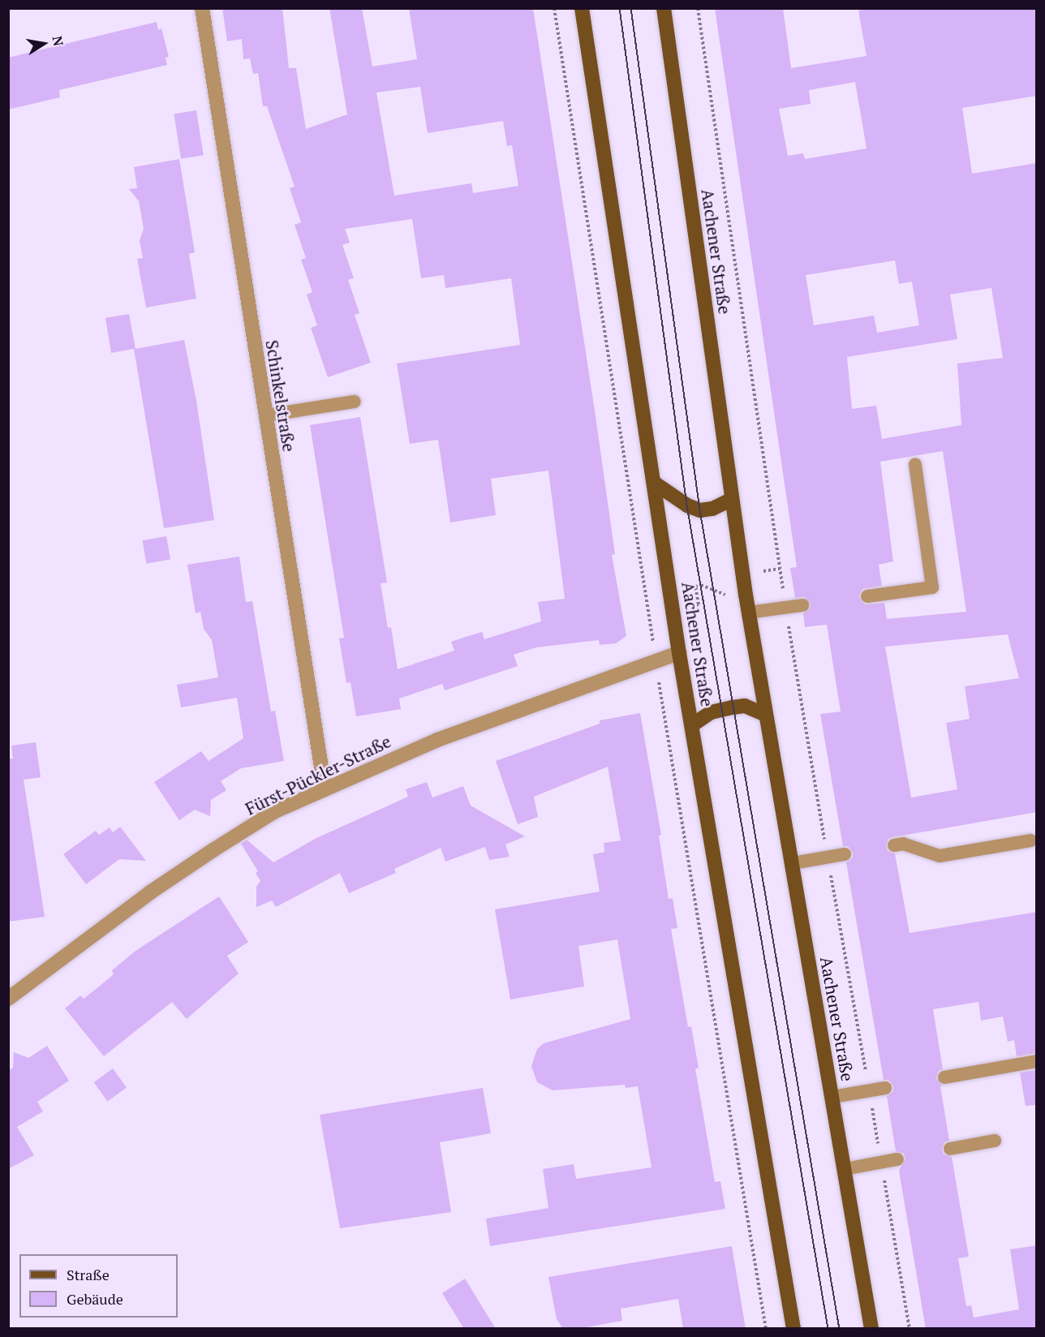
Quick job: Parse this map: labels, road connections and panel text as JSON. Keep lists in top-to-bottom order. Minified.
{"streets":{"main road":["Aachener Straße"],"street":["Schinkelstraße","Fürst-Pückler-Straße"]},"crossings":[["Aachener Straße","Fürst-Pückler-Straße"],["Schinkelstraße","Fürst-Pückler-Straße"]],"legend":["Straße","Gebäude"],"north":"right"}
